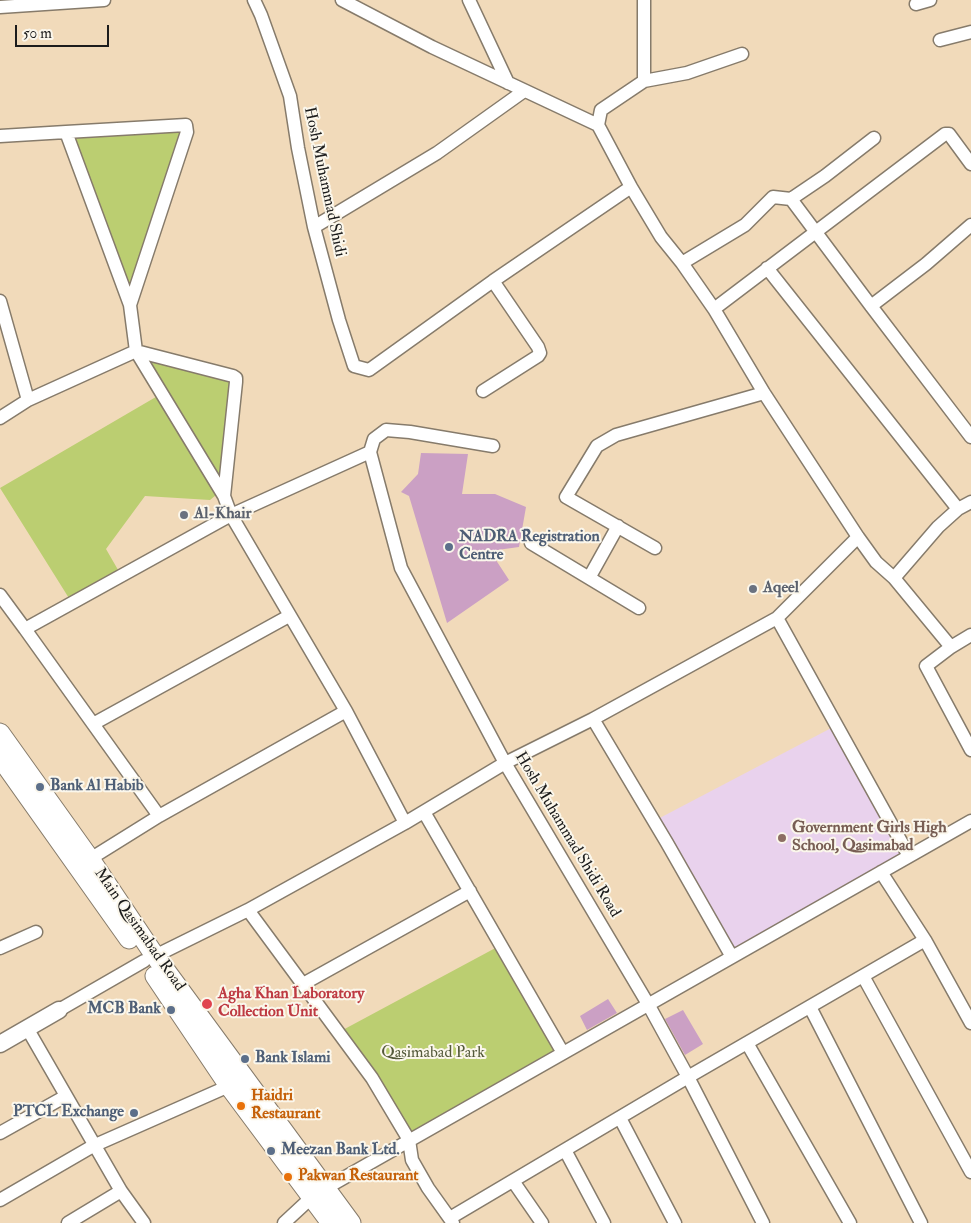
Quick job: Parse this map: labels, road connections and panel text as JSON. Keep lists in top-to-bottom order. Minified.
{"streets":{"main road":["Main Qasimabad Road"],"street":["Hosh Muhammad Shidi","Hosh Muhammad Shidi Road"]},"parks":["Qasimabad Park"],"places":["Al-Khair","NADRA Registration Centre","Aqeel","Bank Al Habib","Government Girls High School, Qasimabad","Agha Khan Laboratory Collection Unit","MCB Bank","Bank Islami","Haidri Restaurant","PTCL Exchange","Meezan Bank Ltd.","Pakwan Restaurant"],"scale_bar":"50 m"}
